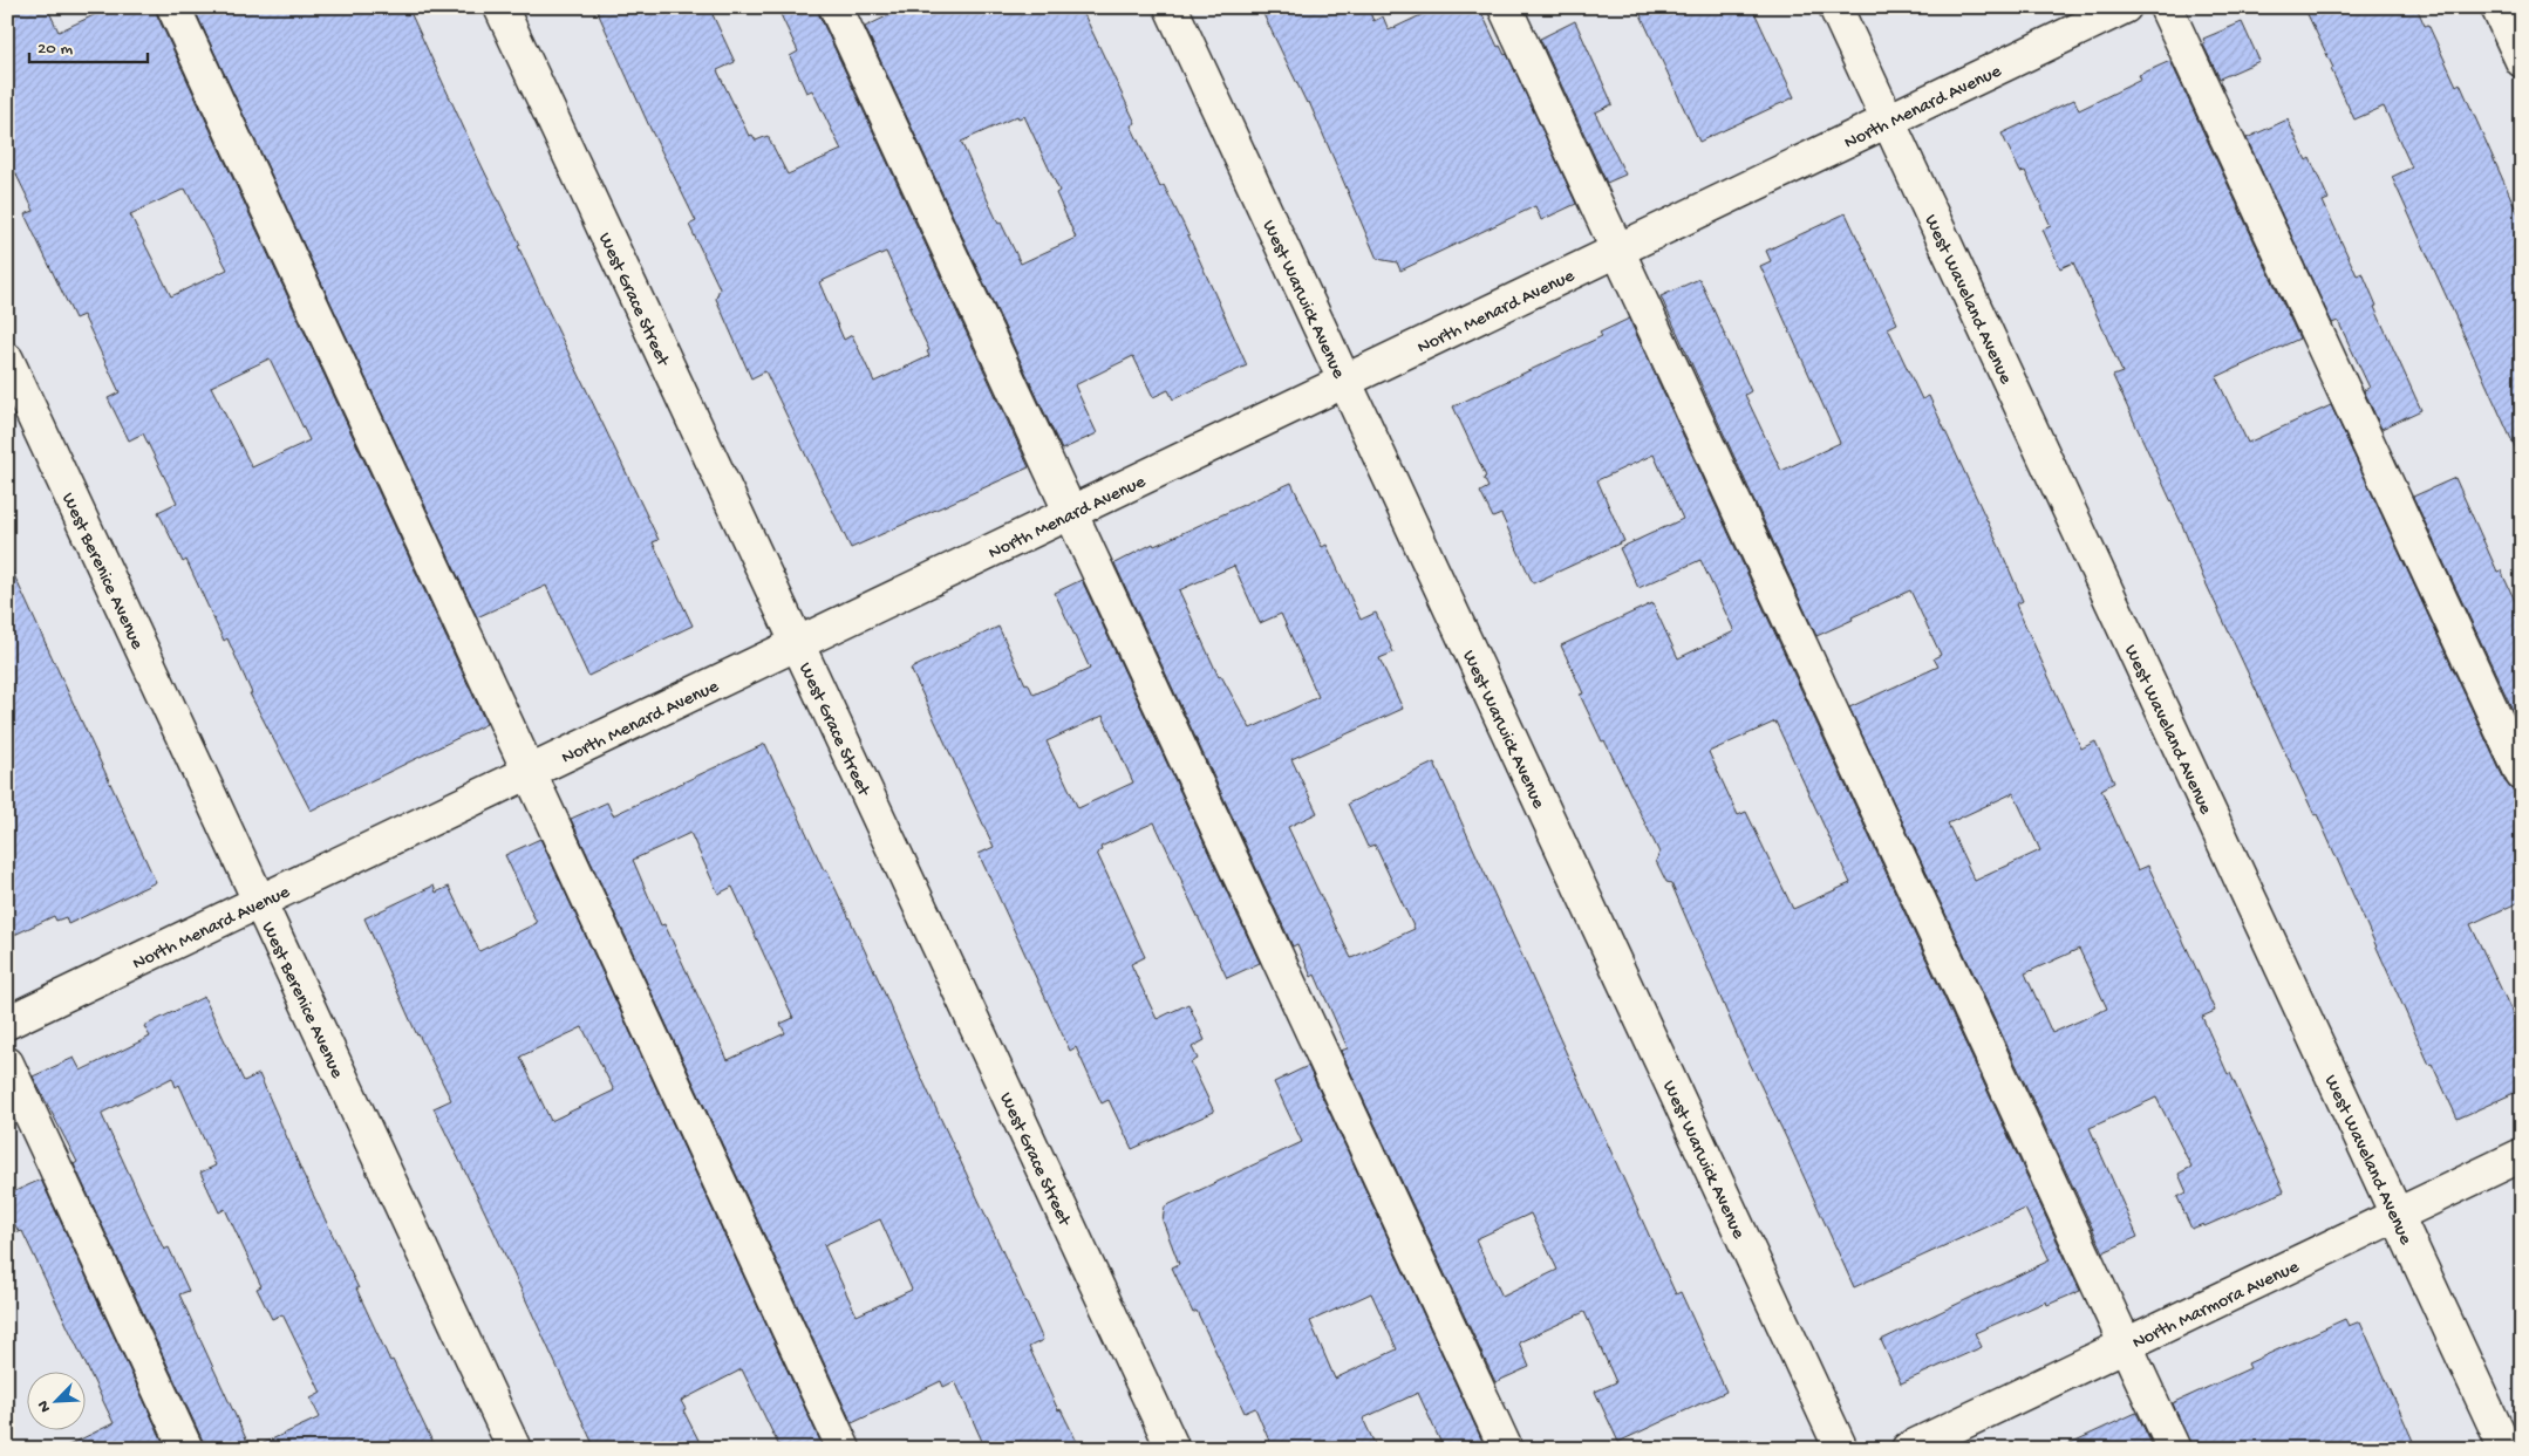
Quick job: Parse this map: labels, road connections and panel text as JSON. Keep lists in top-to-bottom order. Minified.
{"streets":{"street":["North Menard Avenue","West Warwick Avenue","West Waveland Avenue","West Grace Street","West Berenice Avenue","North Marmora Avenue"]},"crossings":[["North Menard Avenue","West Warwick Avenue"],["North Menard Avenue","West Waveland Avenue"],["North Menard Avenue","West Grace Street"],["North Menard Avenue","West Berenice Avenue"],["West Waveland Avenue","North Marmora Avenue"]],"scale_bar":"20 m","north":"bottom left"}
